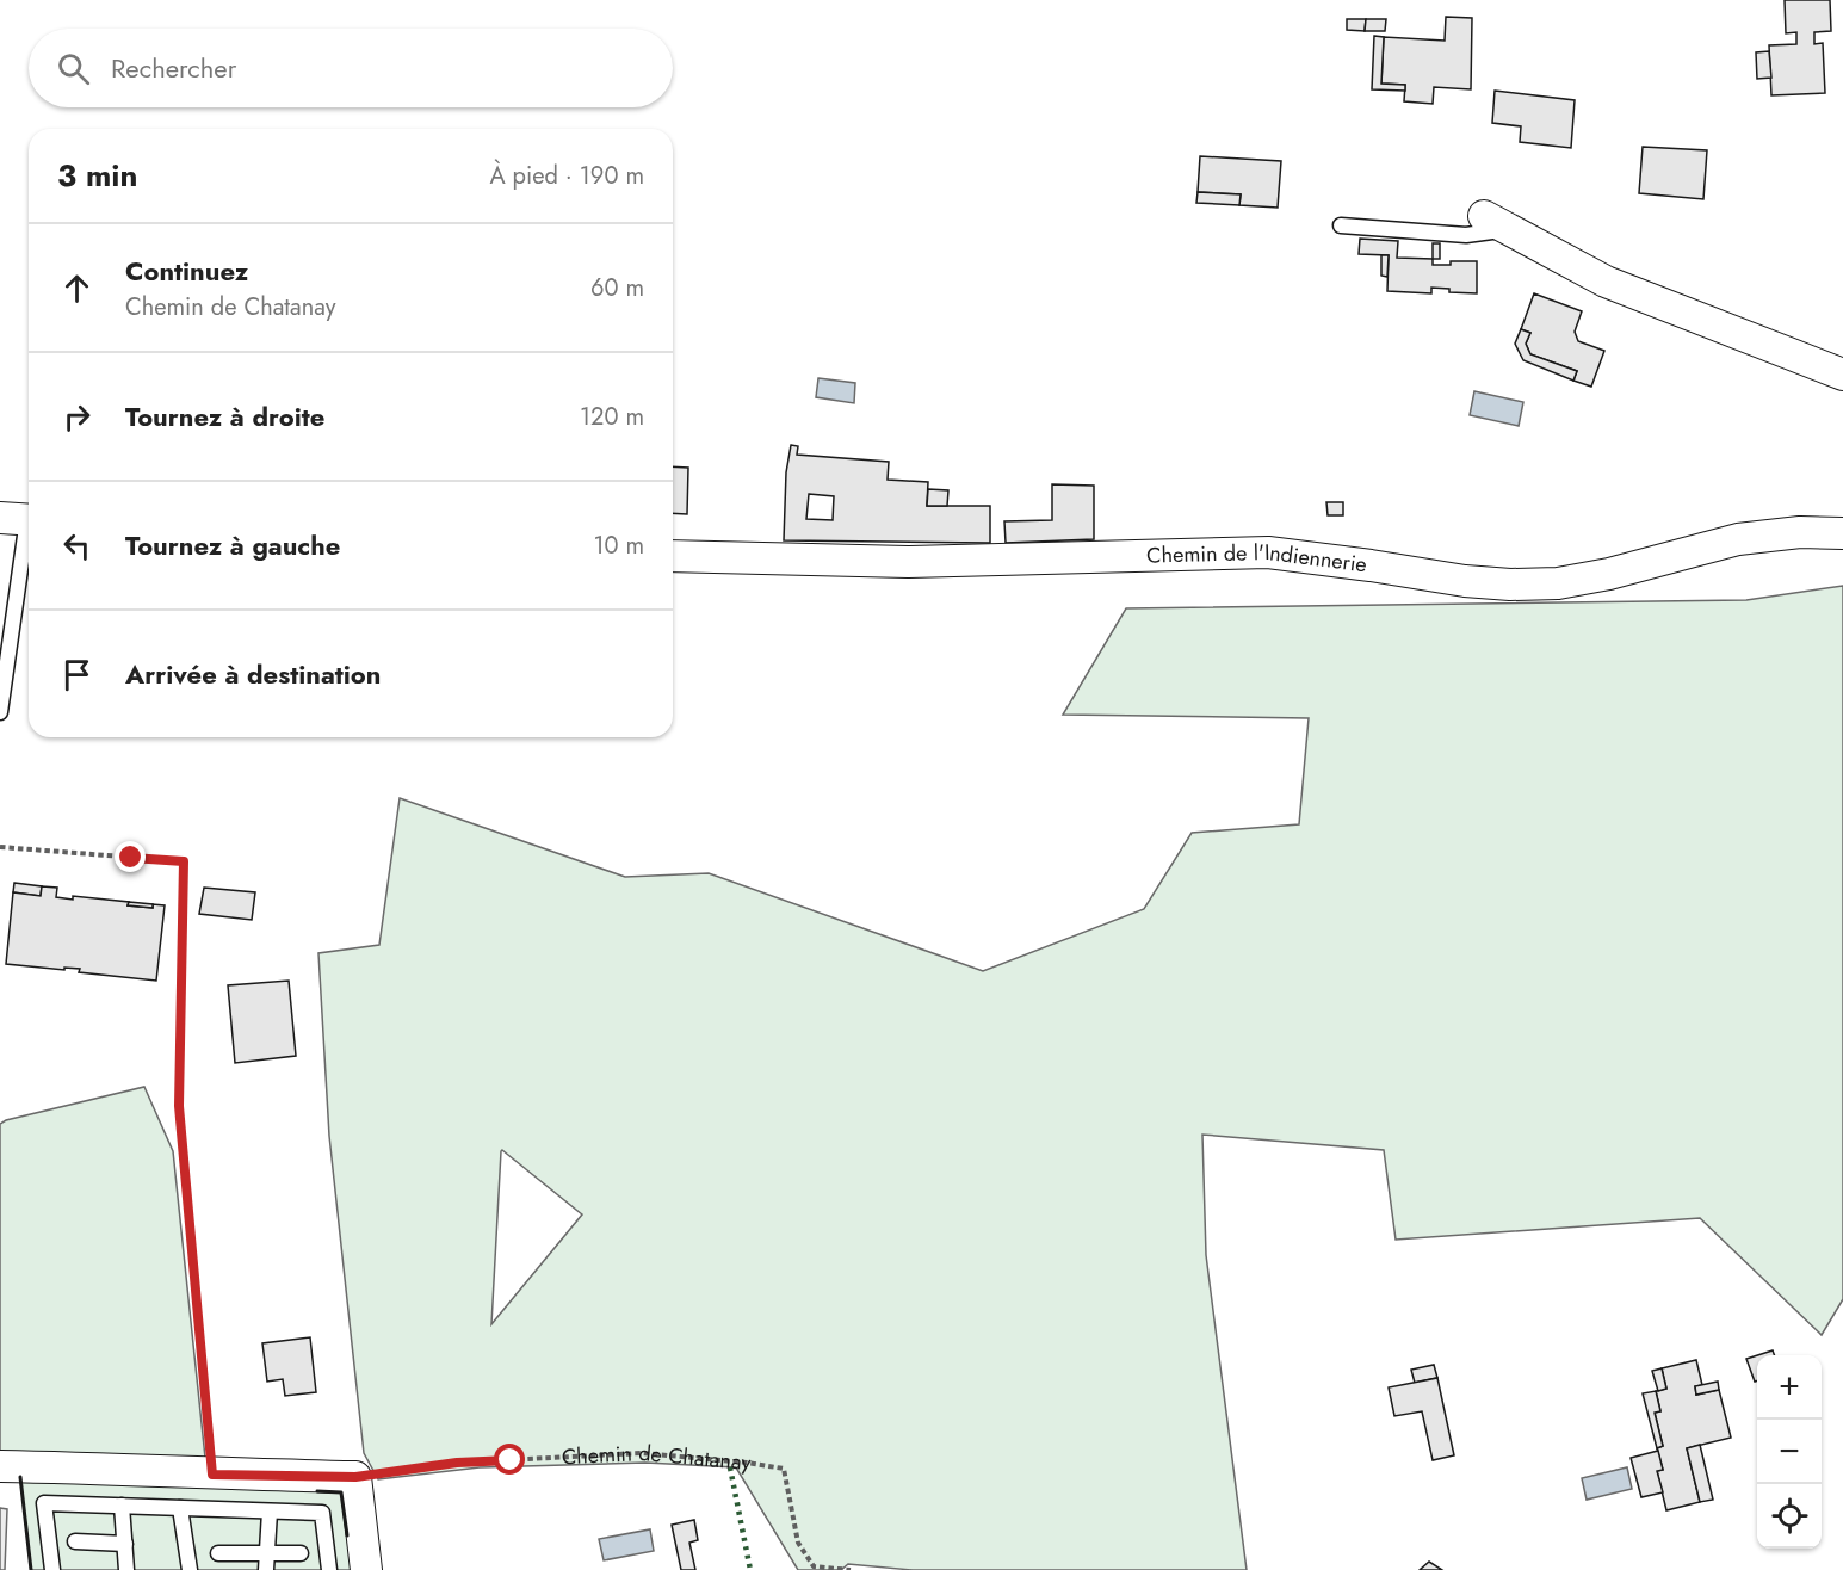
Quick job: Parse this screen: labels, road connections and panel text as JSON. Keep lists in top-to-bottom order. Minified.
{"streets":{"street":["Chemin de l'Indiennerie"],"path":["Chemin de Chatanay"]},"page":{"search":"Rechercher","heading":["3 min","À pied · 190 m"],"list":[["Continuez","Chemin de Chatanay","60 m"],["Tournez à droite","120 m"],["Tournez à gauche","10 m"],"Arrivée à destination"],"map_buttons":["+","−"]}}
